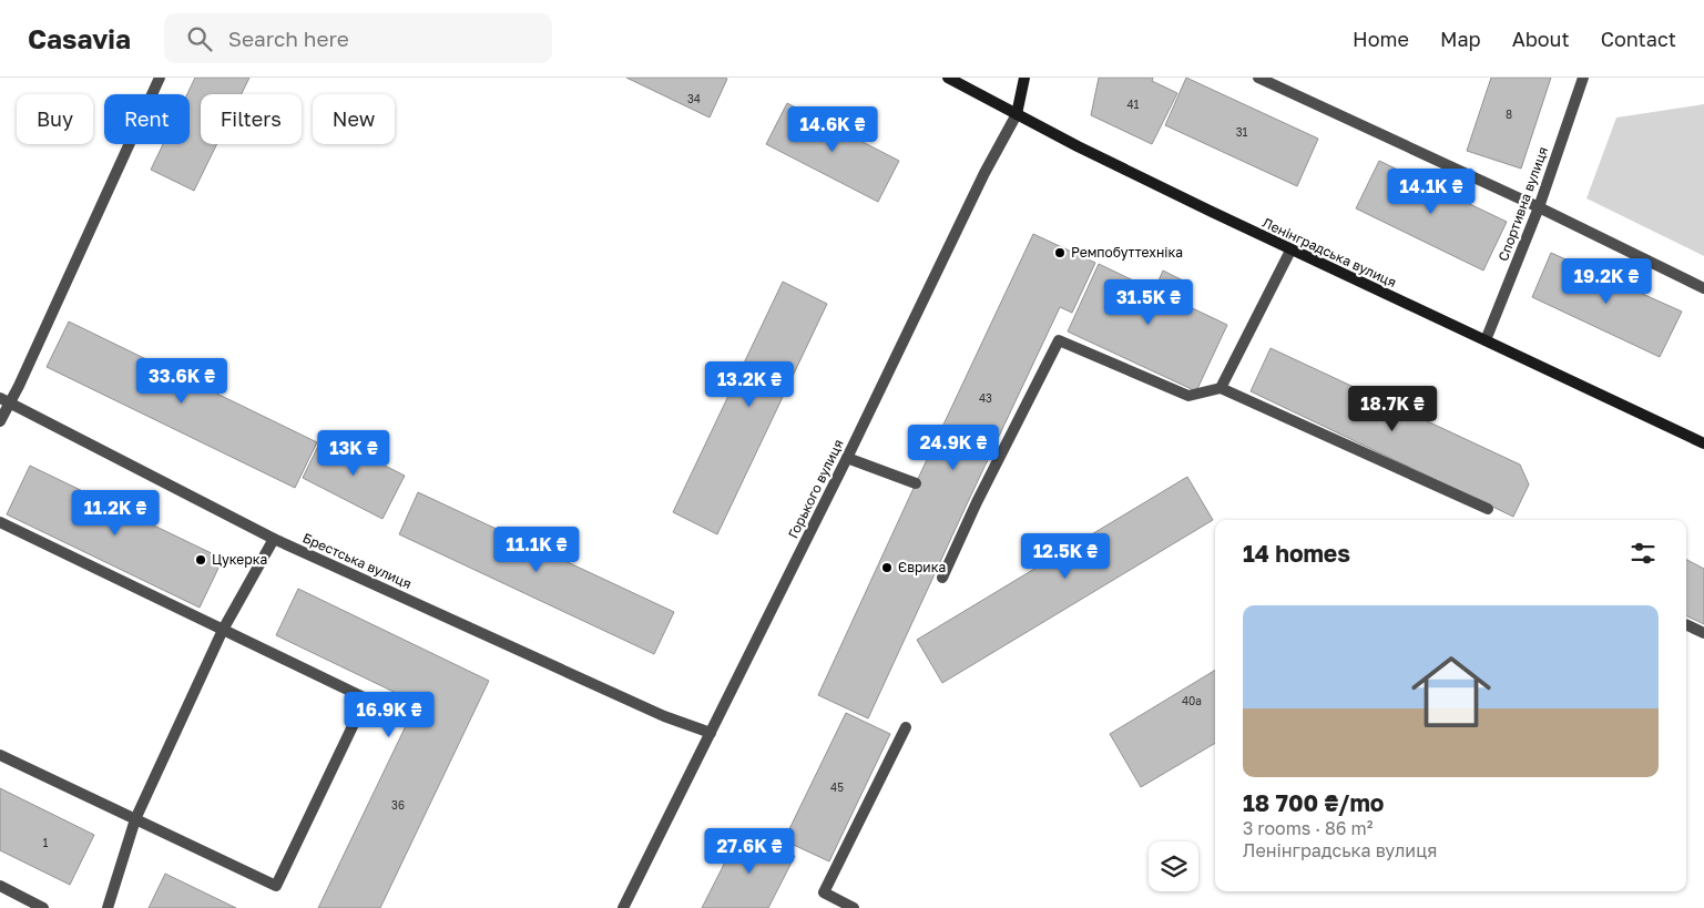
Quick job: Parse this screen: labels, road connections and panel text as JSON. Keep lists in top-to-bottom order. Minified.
{"streets":{"street":["Спортивна вулиця","Ленінградська вулиця","Горького вулиця","Брестська вулиця"]},"crossings":[["Спортивна вулиця","Ленінградська вулиця"],["Ленінградська вулиця","Горького вулиця"],["Горького вулиця","Брестська вулиця"]],"places":["Ремпобуттехніка","Цукерка","Єврика"],"house_numbers":["34","41","8","31","43","40а","45","36","1"],"page":{"header":"Casavia","search":"Search here","nav":["Home","Map","About","Contact"],"chip":["Buy","Rent","Filters","New"],"price":["14.6K ₴","14.1K ₴","19.2K ₴","31.5K ₴","33.6K ₴","13.2K ₴","18.7K ₴","24.9K ₴","13K ₴","11.2K ₴","11.1K ₴","12.5K ₴","16.9K ₴","27.6K ₴"],"heading":"14 homes","list":[{"name":"18 700 ₴/mo","note":"3 rooms · 86 m² · Ленінградська вулиця"}]}}
